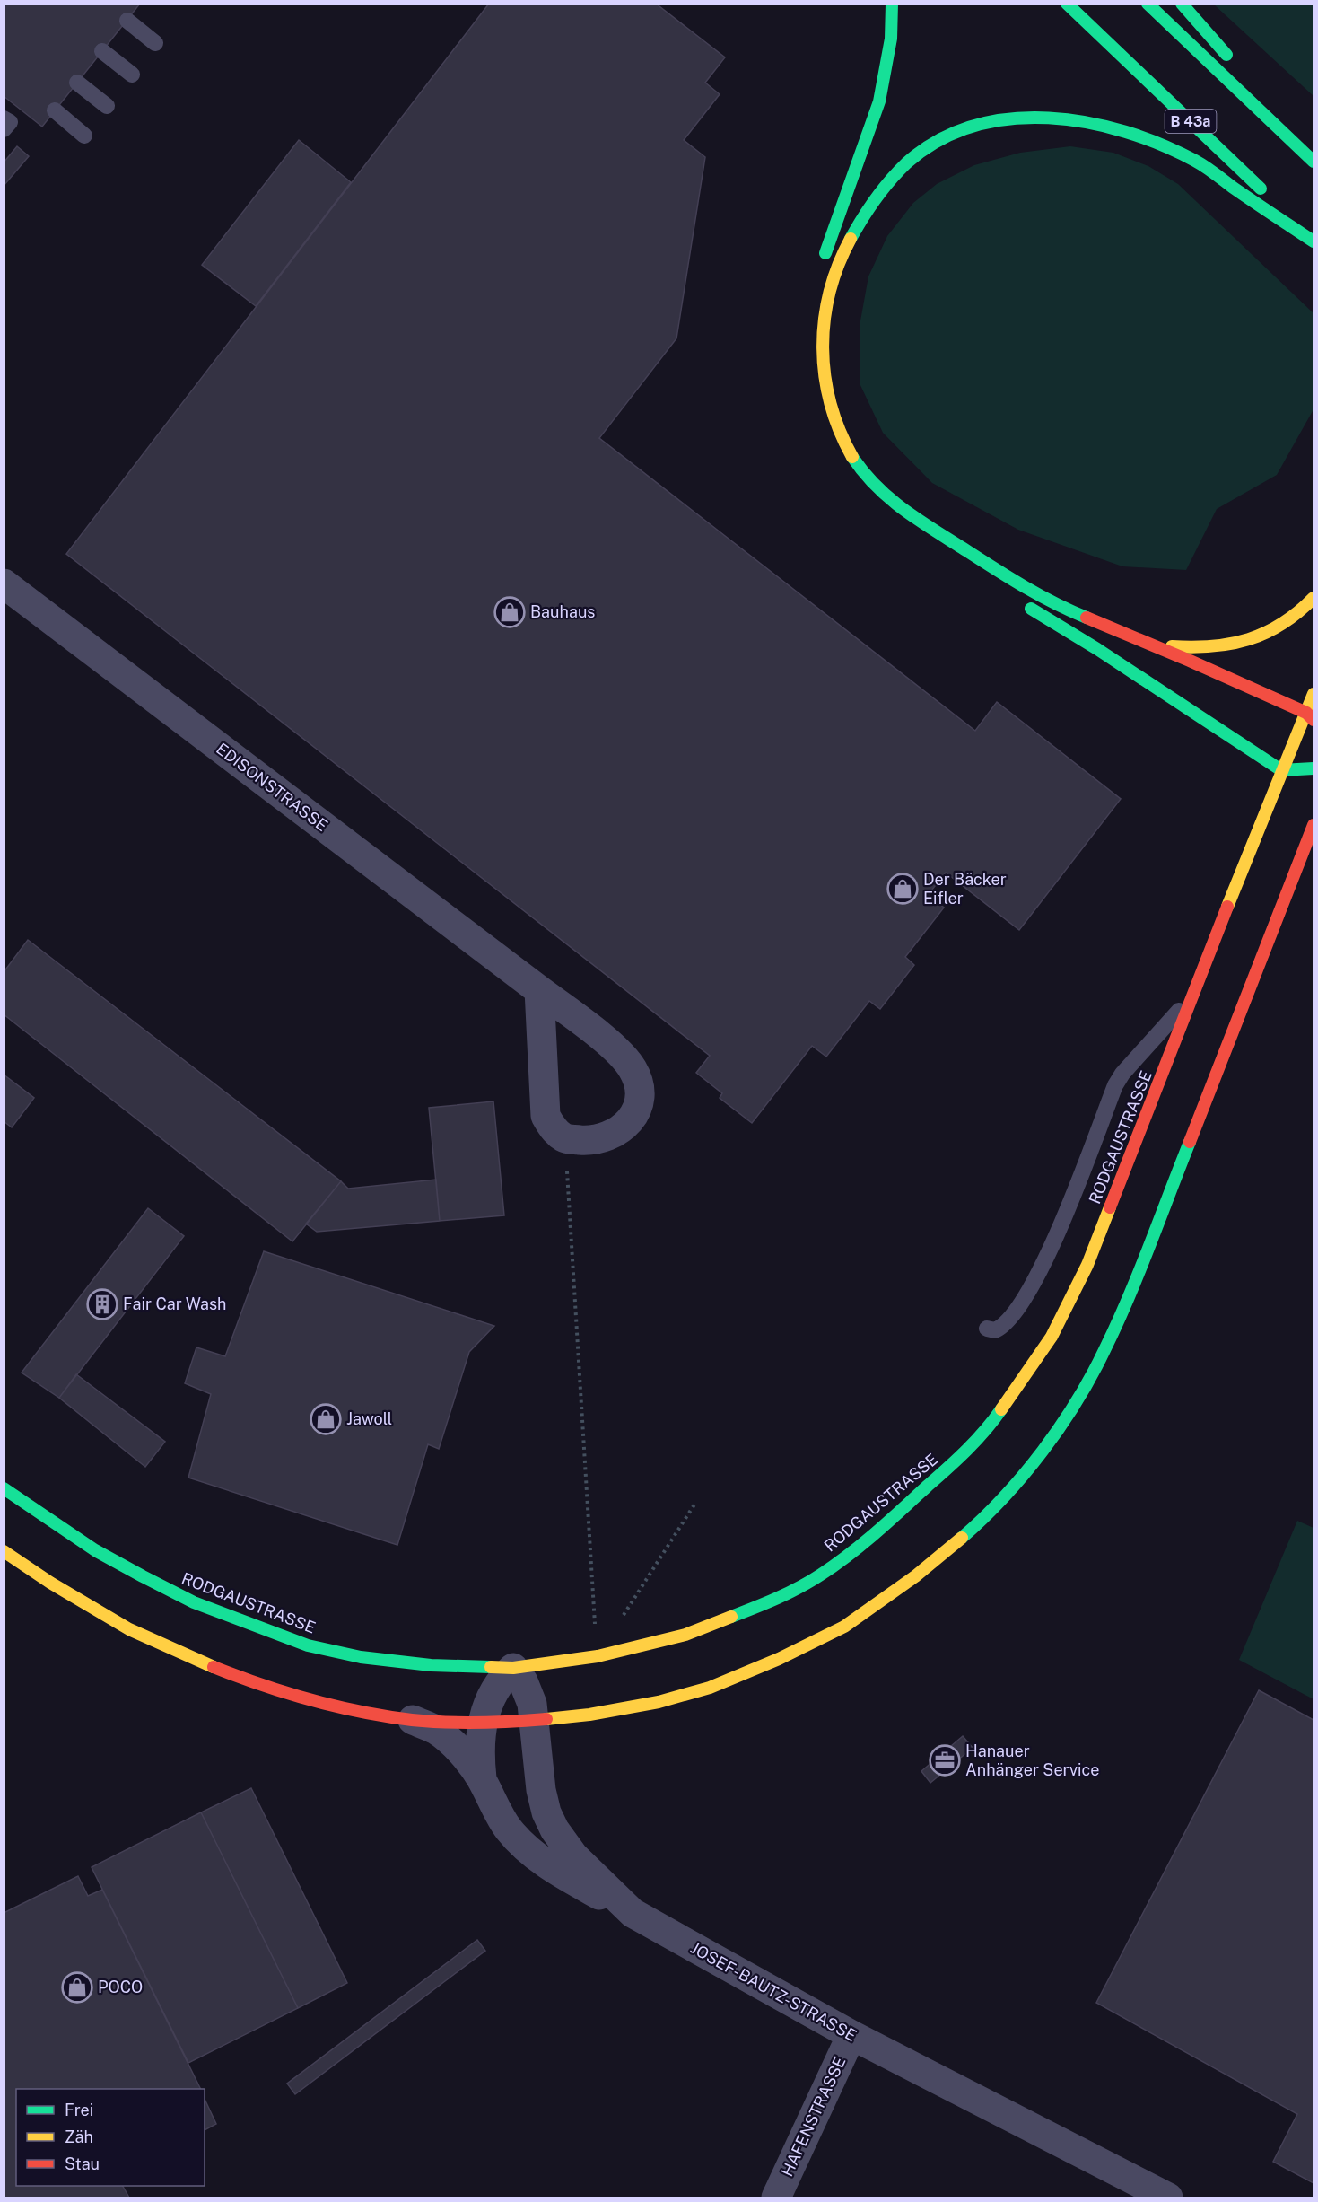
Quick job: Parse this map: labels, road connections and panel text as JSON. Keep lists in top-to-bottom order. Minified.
{"streets":{"main road":["B 43a","RODGAUSTRASSE"],"street":["EDISONSTRASSE","JOSEF-BAUTZ-STRASSE","HAFENSTRASSE"]},"crossings":[["RODGAUSTRASSE","JOSEF-BAUTZ-STRASSE"],["JOSEF-BAUTZ-STRASSE","HAFENSTRASSE"]],"places":{"shop":["Bauhaus","Der Bäcker Eifler","Jawoll","POCO"],"building":["Fair Car Wash"],"office":["Hanauer Anhänger Service"]},"legend":["Frei","Zäh","Stau"]}
